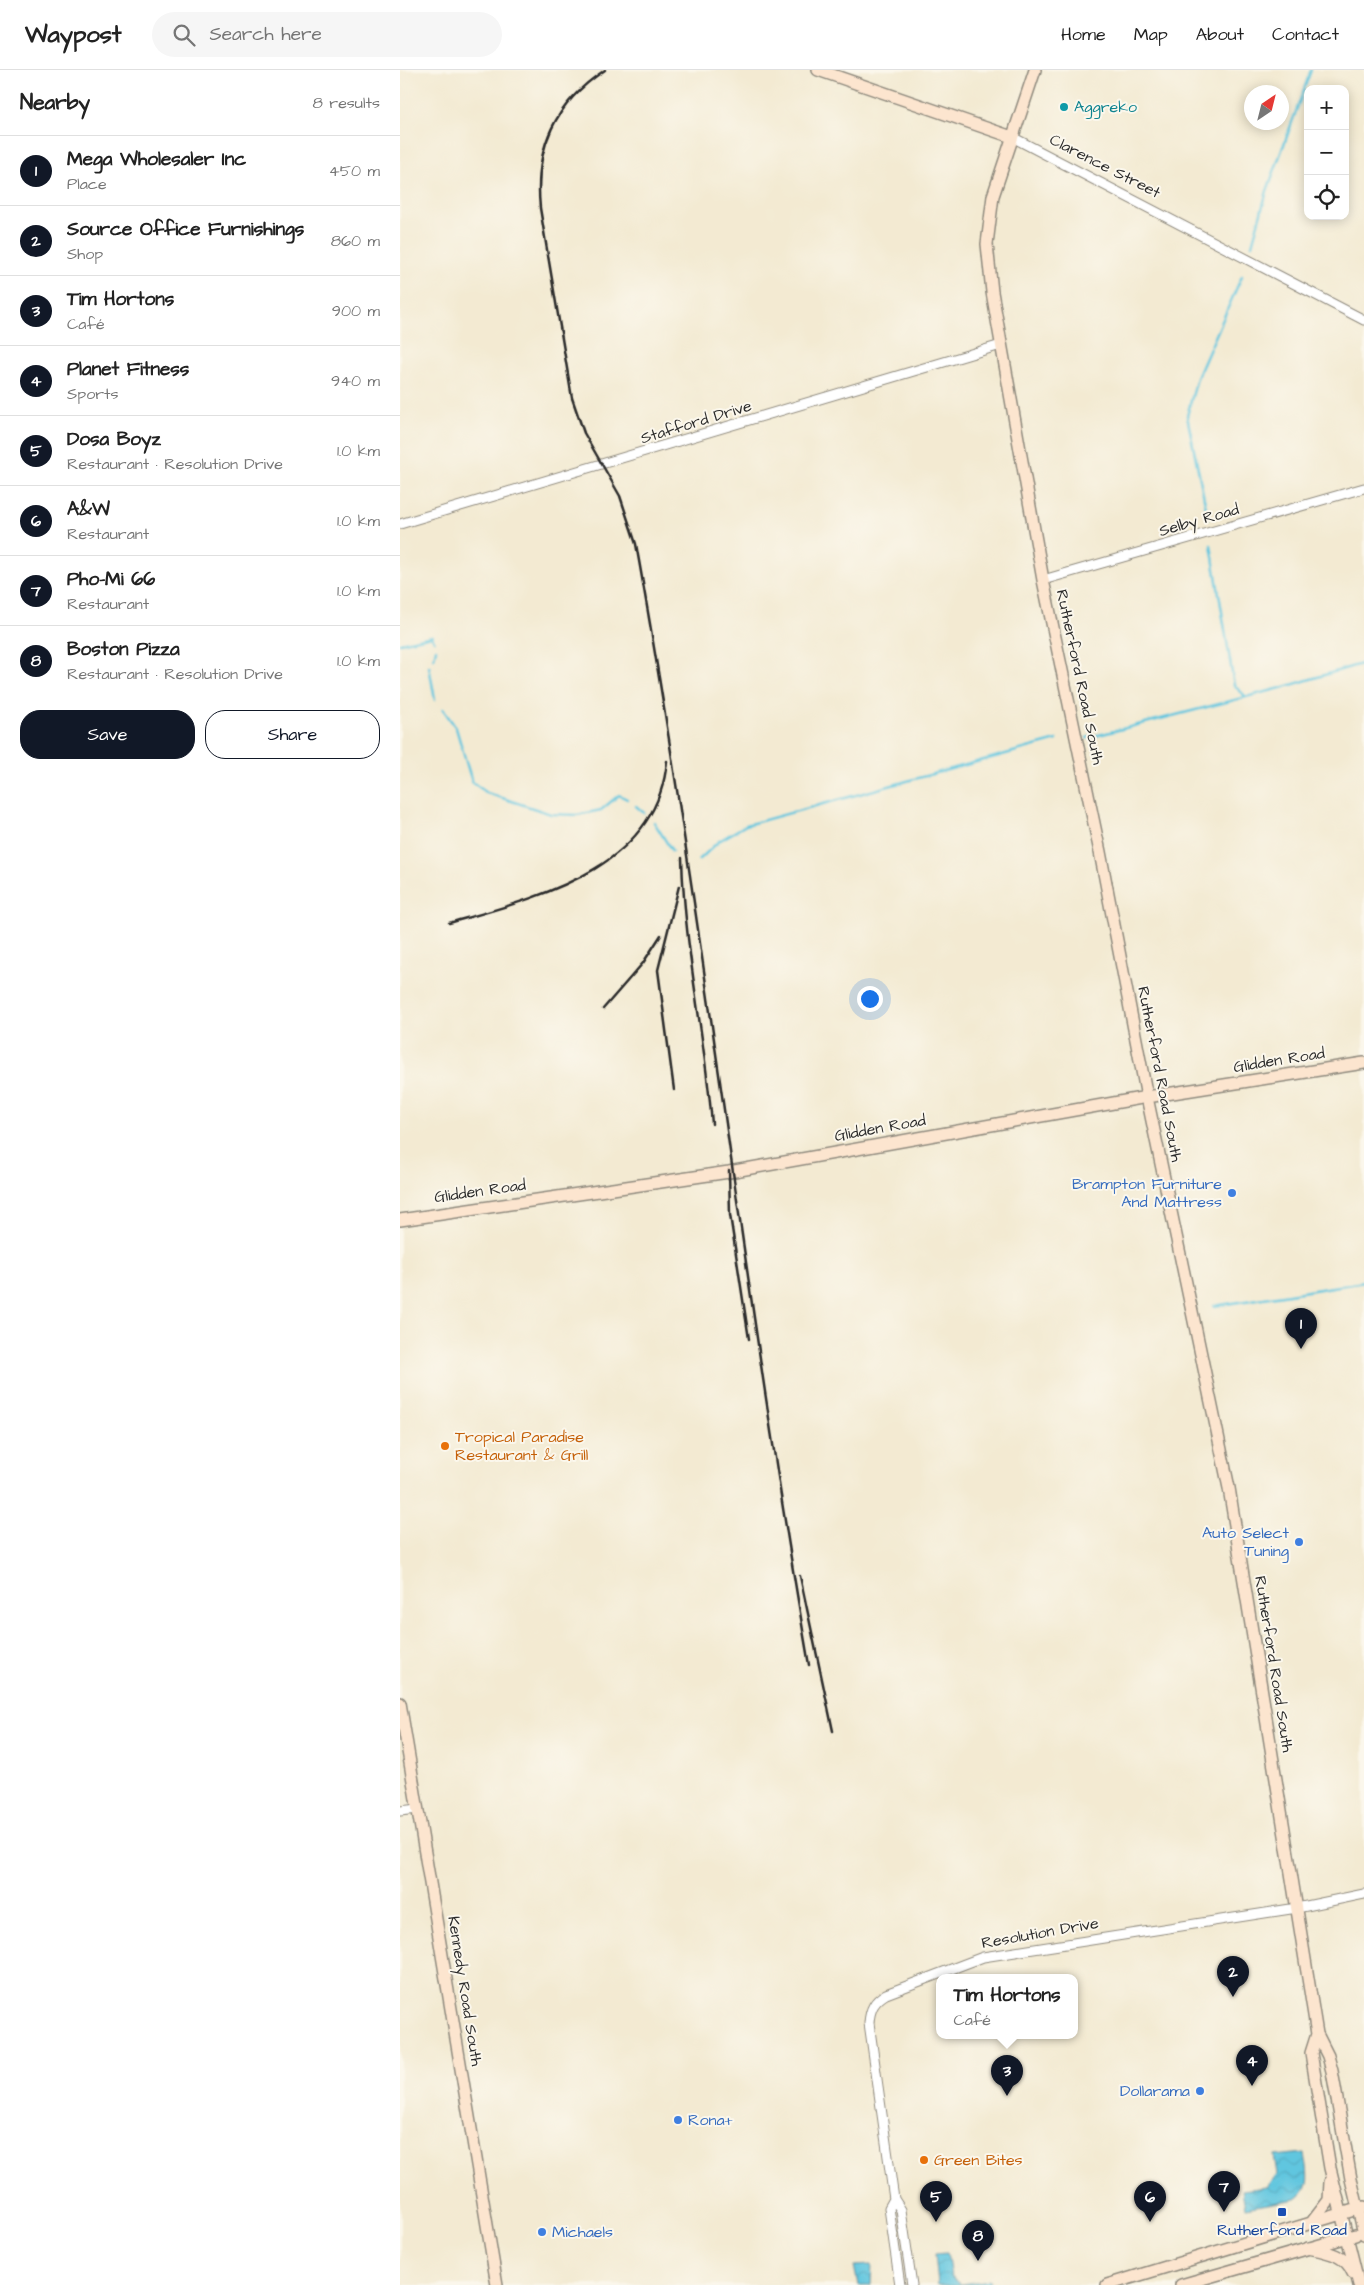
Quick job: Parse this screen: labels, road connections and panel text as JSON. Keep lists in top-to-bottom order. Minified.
{"streets":{"street":["Clarence Street","Stafford Drive","Selby Road","Rutherford Road South","Glidden Road","Resolution Drive","Kennedy Road South"]},"crossings":[["Clarence Street","Rutherford Road South"],["Stafford Drive","Rutherford Road South"],["Selby Road","Rutherford Road South"],["Rutherford Road South","Glidden Road"],["Rutherford Road South","Resolution Drive"]],"places":{"other":["Aggreko","Brampton Furniture And Mattress","Tropical Paradise Restaurant & Grill","Auto Select Tuning","Dollarama","Rona+","Green Bites","Michaels"],"transit":["Rutherford Road"]},"north":"top right","page":{"header":"Waypost","search":"Search here","nav":["Home","Map","About","Contact"],"heading":["Nearby","8 results"],"map_buttons":["+","−"],"list":[{"mark":"1","name":"Mega Wholesaler Inc","note":"Place","value":"450 m"},{"mark":"2","name":"Source Office Furnishings","note":"Shop","value":"860 m"},{"mark":"3","name":"Tim Hortons","note":"Café","value":"900 m"},{"mark":"4","name":"Planet Fitness","note":"Sports","value":"940 m"},{"mark":"5","name":"Dosa Boyz","note":"Restaurant · Resolution Drive","value":"1.0 km"},{"mark":"6","name":"A&W","note":"Restaurant","value":"1.0 km"},{"mark":"7","name":"Pho-Mi 66","note":"Restaurant","value":"1.0 km"},{"mark":"8","name":"Boston Pizza","note":"Restaurant · Resolution Drive","value":"1.0 km"}],"buttons":["Save","Share"],"pins":["1","2","4","3","7","5","6","8"],"popup":["Tim Hortons","Café"]}}
